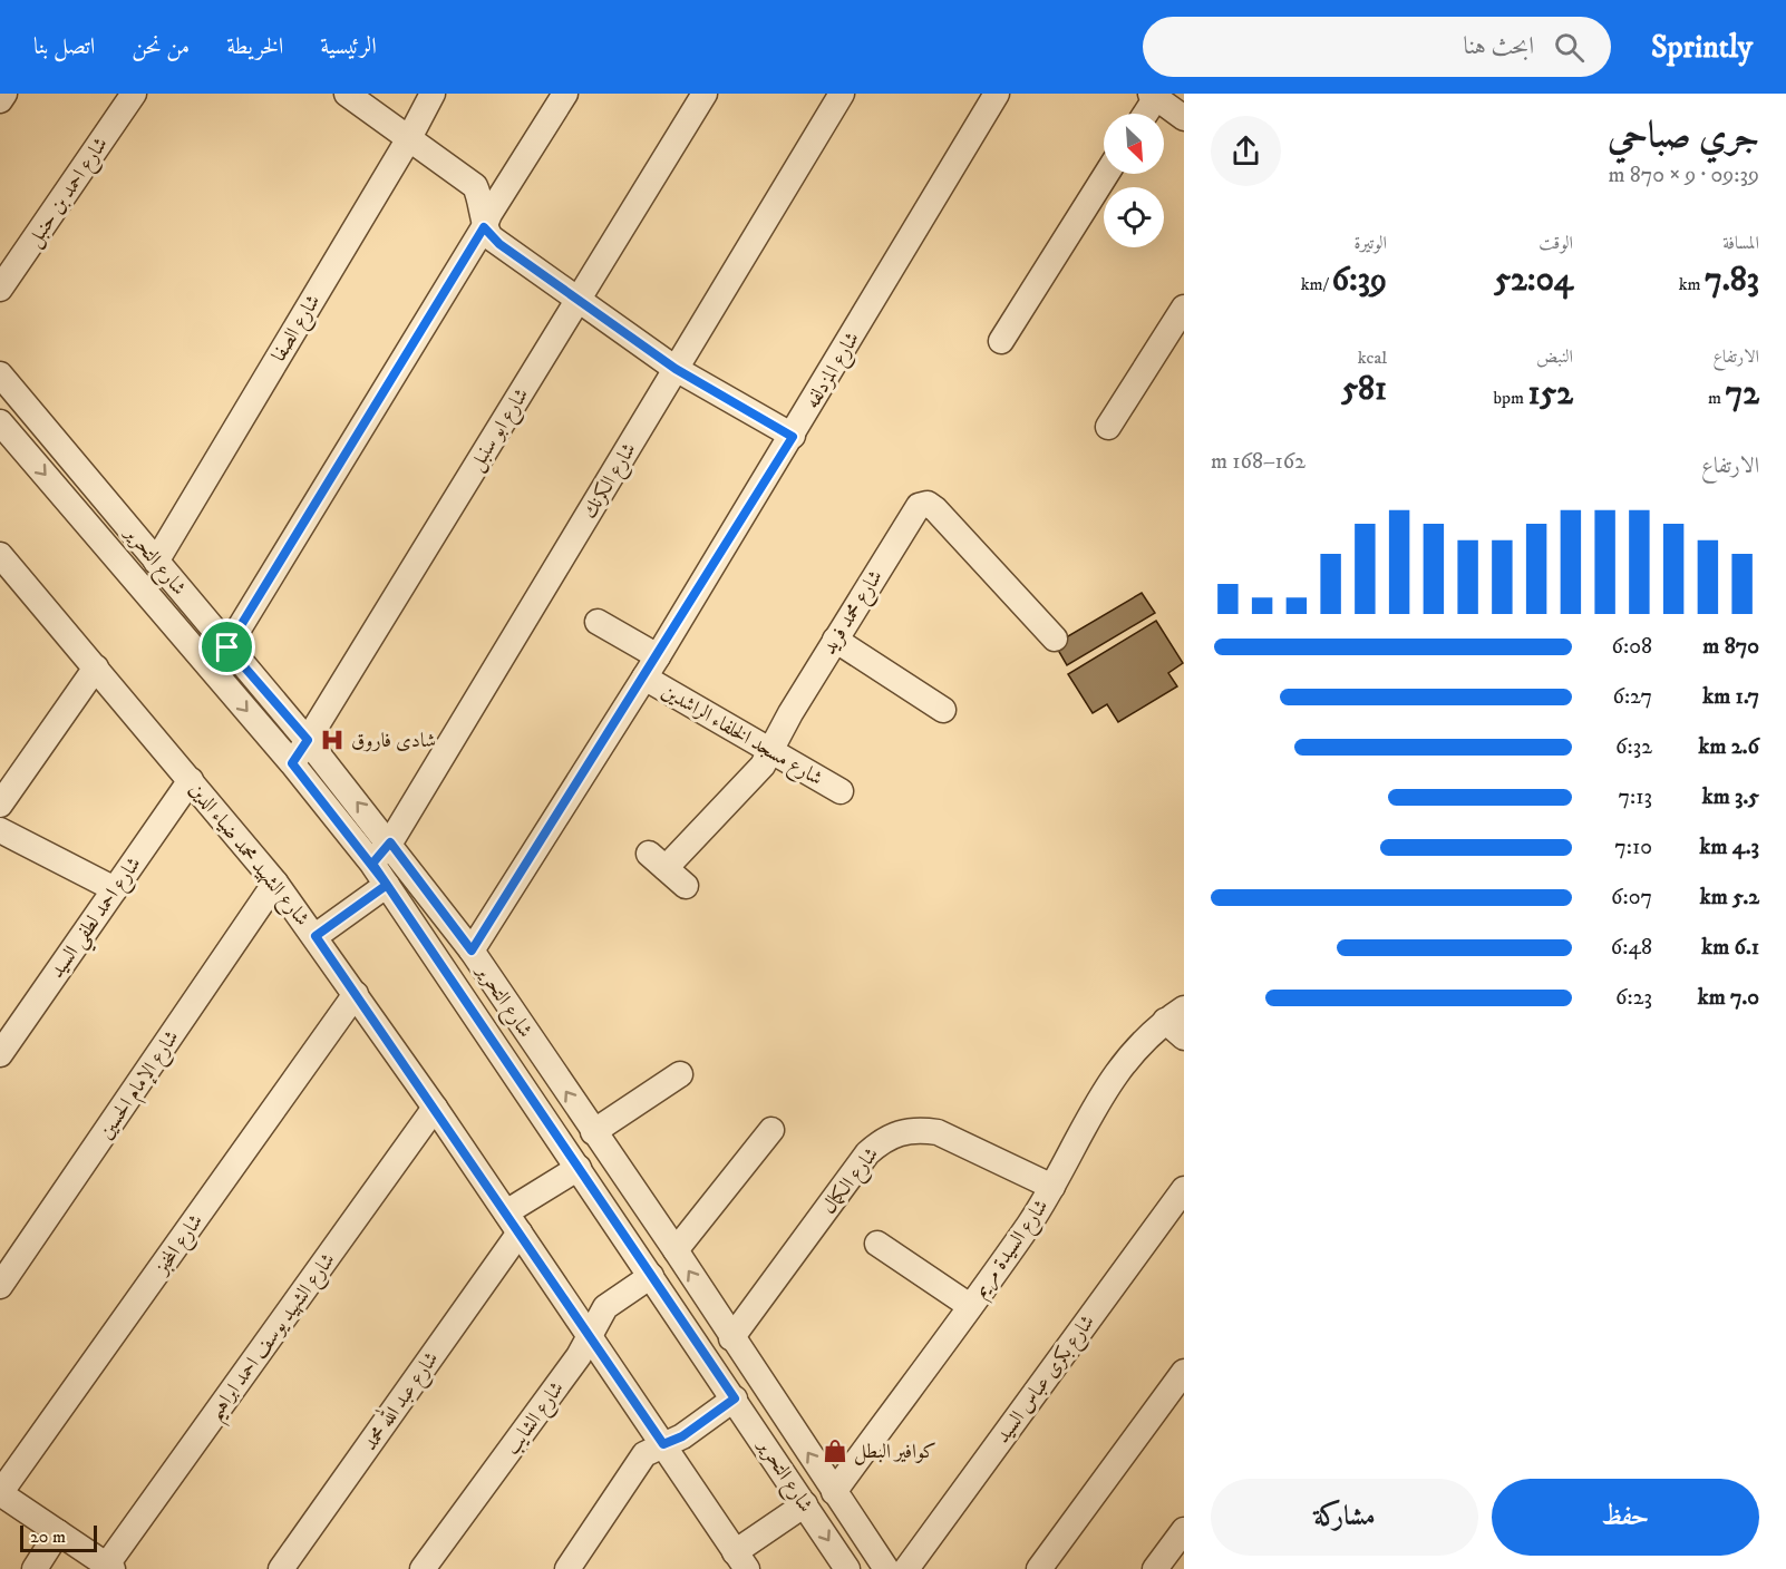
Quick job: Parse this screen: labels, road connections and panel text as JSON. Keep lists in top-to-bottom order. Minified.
{"streets":{"street":["شارع احمد بن حنبل","شارع الصفا","شارع المزدلفه","شارع ابو سنبل","شارع الكرنك","شارع التحرير","شارع محمد فريد","شارع مسجد الخلفاء الراشدين","شارع الشهيد محمد ضياء الدين","شارع احمد لطفي السيد","شارع الإمام الحسين","شارع الكمال","شارع المخبز","شارع السيدة مريم","شارع الشهيد يوسف احمد ابراهيم","شارع بكرى عباس السيد","شارع عبد الله محمد","شارع الشايب"]},"crossings":[["شارع الصفا","شارع التحرير"],["شارع المزدلفه","شارع التحرير"],["شارع المزدلفه","شارع مسجد الخلفاء الراشدين"],["شارع ابو سنبل","شارع التحرير"],["شارع الكرنك","شارع التحرير"],["شارع التحرير","شارع الكمال"],["شارع التحرير","شارع السيدة مريم"],["شارع التحرير","شارع الشايب"],["شارع محمد فريد","شارع مسجد الخلفاء الراشدين"],["شارع الشهيد محمد ضياء الدين","شارع احمد لطفي السيد"],["شارع الشهيد محمد ضياء الدين","شارع الإمام الحسين"],["شارع الشهيد محمد ضياء الدين","شارع المخبز"],["شارع الشهيد محمد ضياء الدين","شارع الشهيد يوسف احمد ابراهيم"],["شارع الشهيد محمد ضياء الدين","شارع عبد الله محمد"],["شارع الشهيد محمد ضياء الدين","شارع الشايب"],["شارع الكمال","شارع السيدة مريم"]],"places":{"hospital":["شادى فاروق"],"shop":["كوافير البطل"]},"scale_bar":"20 m","north":"bottom right","page":{"header":"Sprintly","search":"ابحث هنا","nav":["الرئيسية","الخريطة","من نحن","اتصل بنا"],"heading":["جري صباحي","09:39 · 9 × 870 m"],"stats":[["المسافة","7.83 km"],["الوقت","52:04"],["الوتيرة","6:39 /km"],["الارتفاع","72 m"],["النبض","152 bpm"],["kcal","581"]],"chart":["الارتفاع","162–168 m"],"list":[{"name":"870 m","note":"6:08"},{"name":"1.7 km","note":"6:27"},{"name":"2.6 km","note":"6:32"},{"name":"3.5 km","note":"7:13"},{"name":"4.3 km","note":"7:10"},{"name":"5.2 km","note":"6:07"},{"name":"6.1 km","note":"6:48"},{"name":"7.0 km","note":"6:23"}],"buttons":["حفظ","مشاركة"],"scale":"20 m"}}
